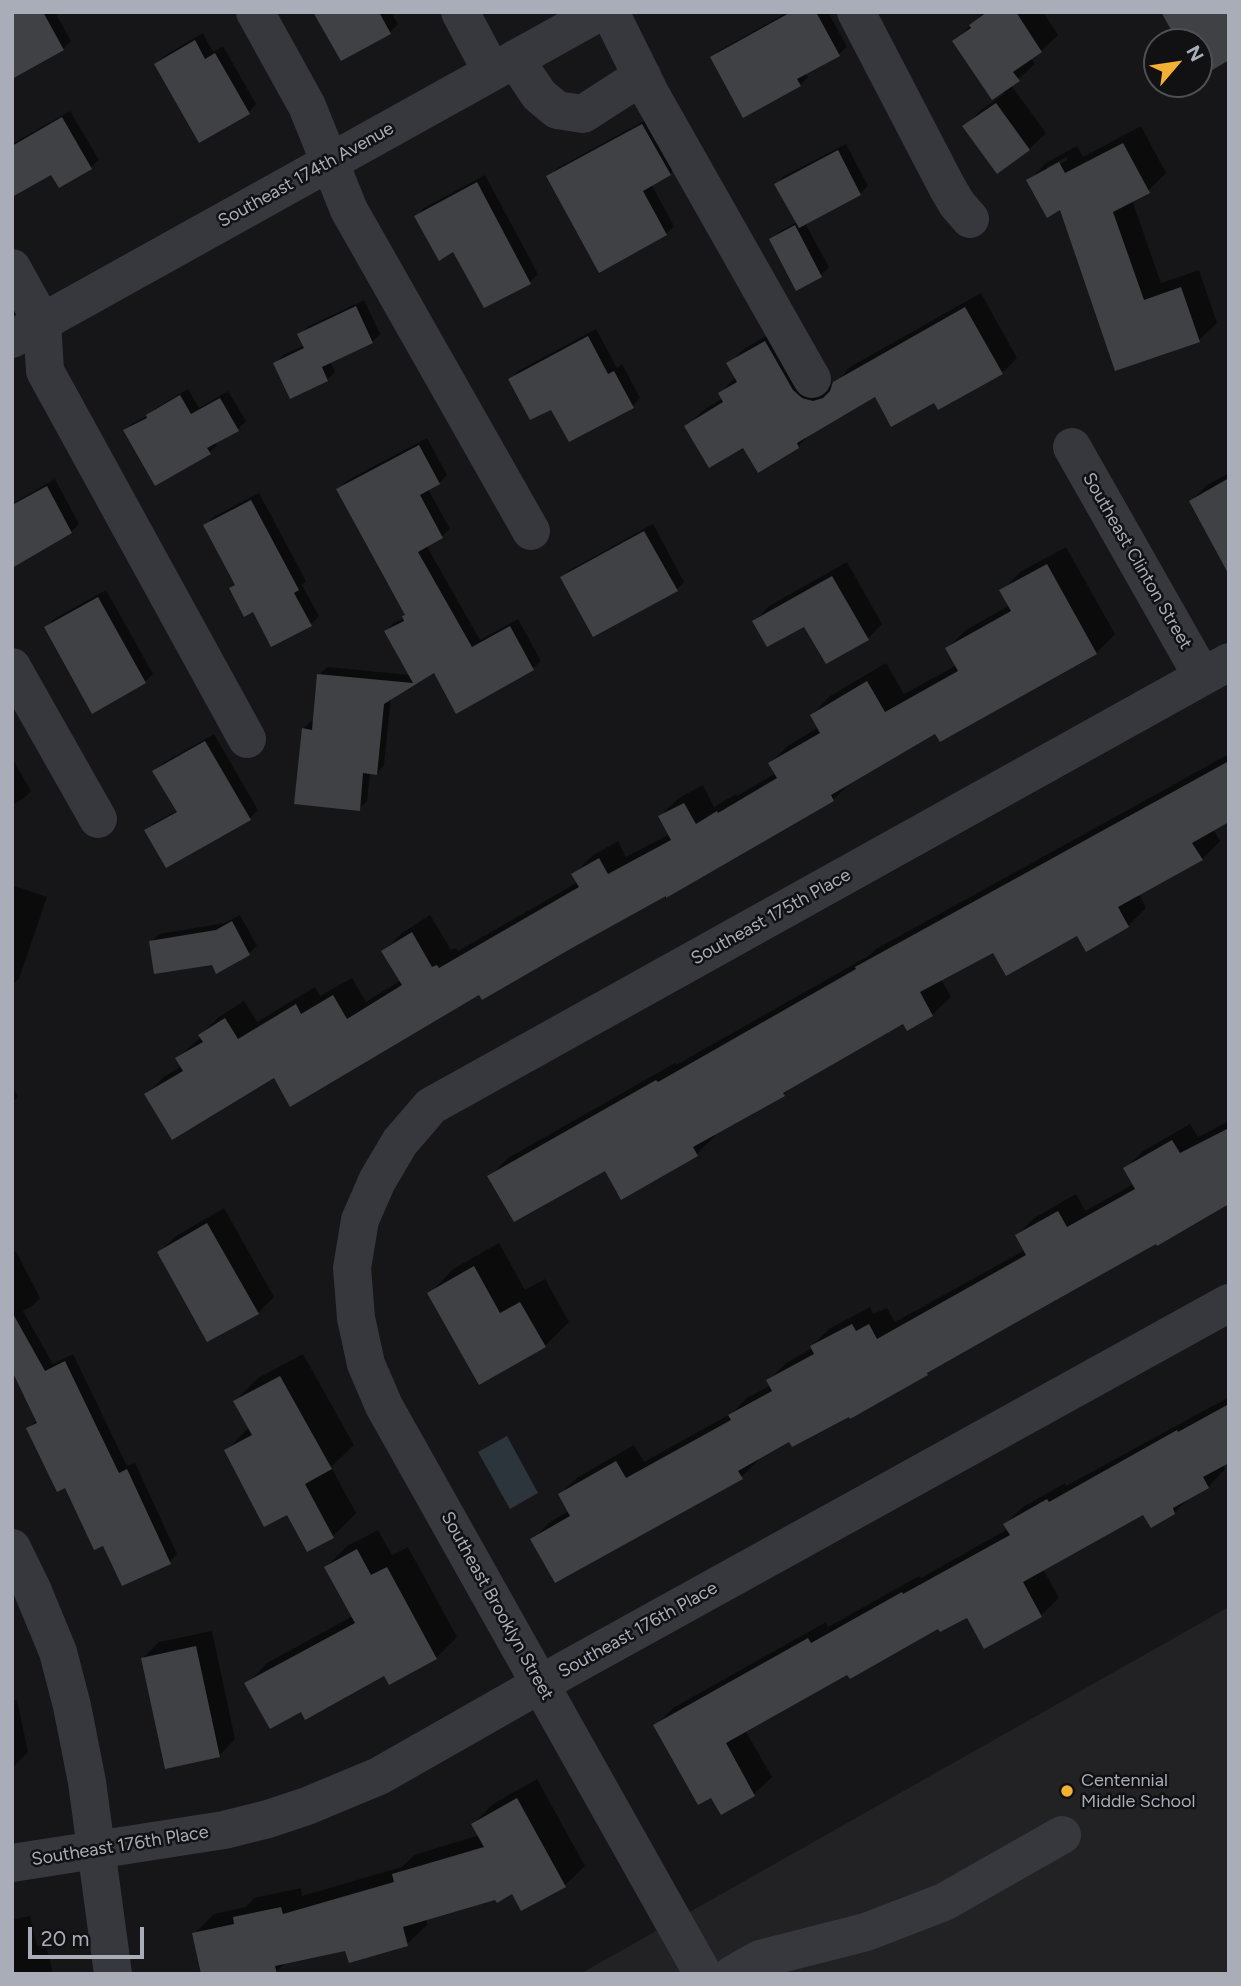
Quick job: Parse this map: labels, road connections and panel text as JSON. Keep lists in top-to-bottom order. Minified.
{"streets":{"street":["Southeast 174th Avenue","Southeast Clinton Street","Southeast 175th Place","Southeast Brooklyn Street","Southeast 176th Place"]},"crossings":[["Southeast Clinton Street","Southeast 175th Place"],["Southeast 175th Place","Southeast Brooklyn Street"],["Southeast Brooklyn Street","Southeast 176th Place"]],"places":["Centennial Middle School"],"scale_bar":"20 m","north":"top right"}
